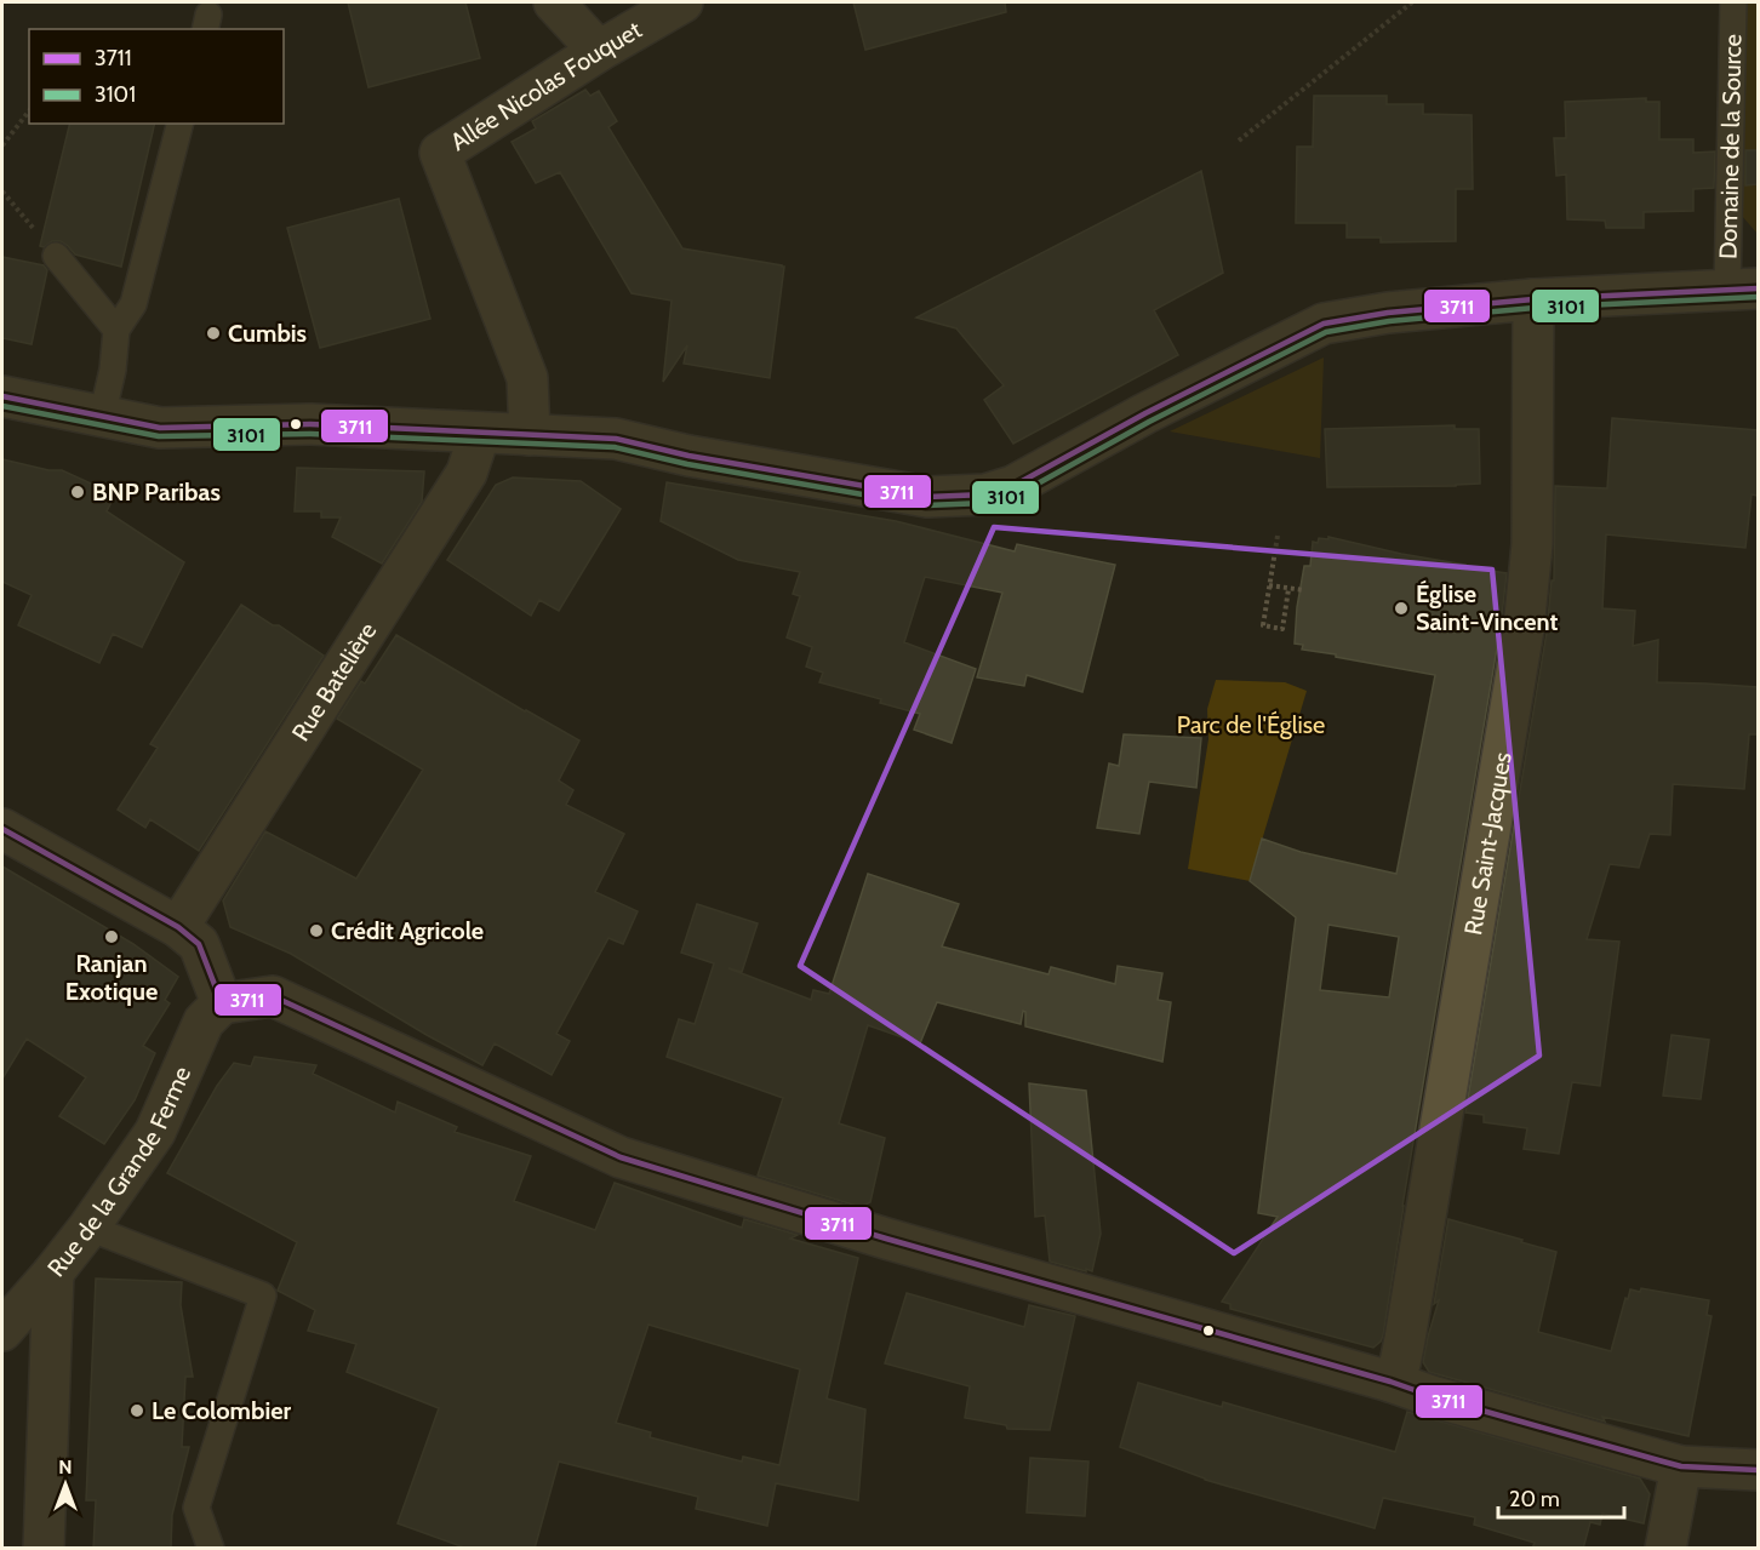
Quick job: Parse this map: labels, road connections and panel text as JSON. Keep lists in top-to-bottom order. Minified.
{"streets":{"street":["Allée Nicolas Fouquet","Rue Batelière","Rue Saint-Jacques","Rue de la Grande Ferme"],"lane":["Domaine de la Source"]},"parks":["Parc de l'Église"],"places":["Cumbis","BNP Paribas","Église Saint-Vincent","Crédit Agricole","Ranjan Exotique","Le Colombier"],"lines":["transit line 3711","transit line 3101"],"legend":["3711","3101"],"scale_bar":"20 m","north":"top"}
